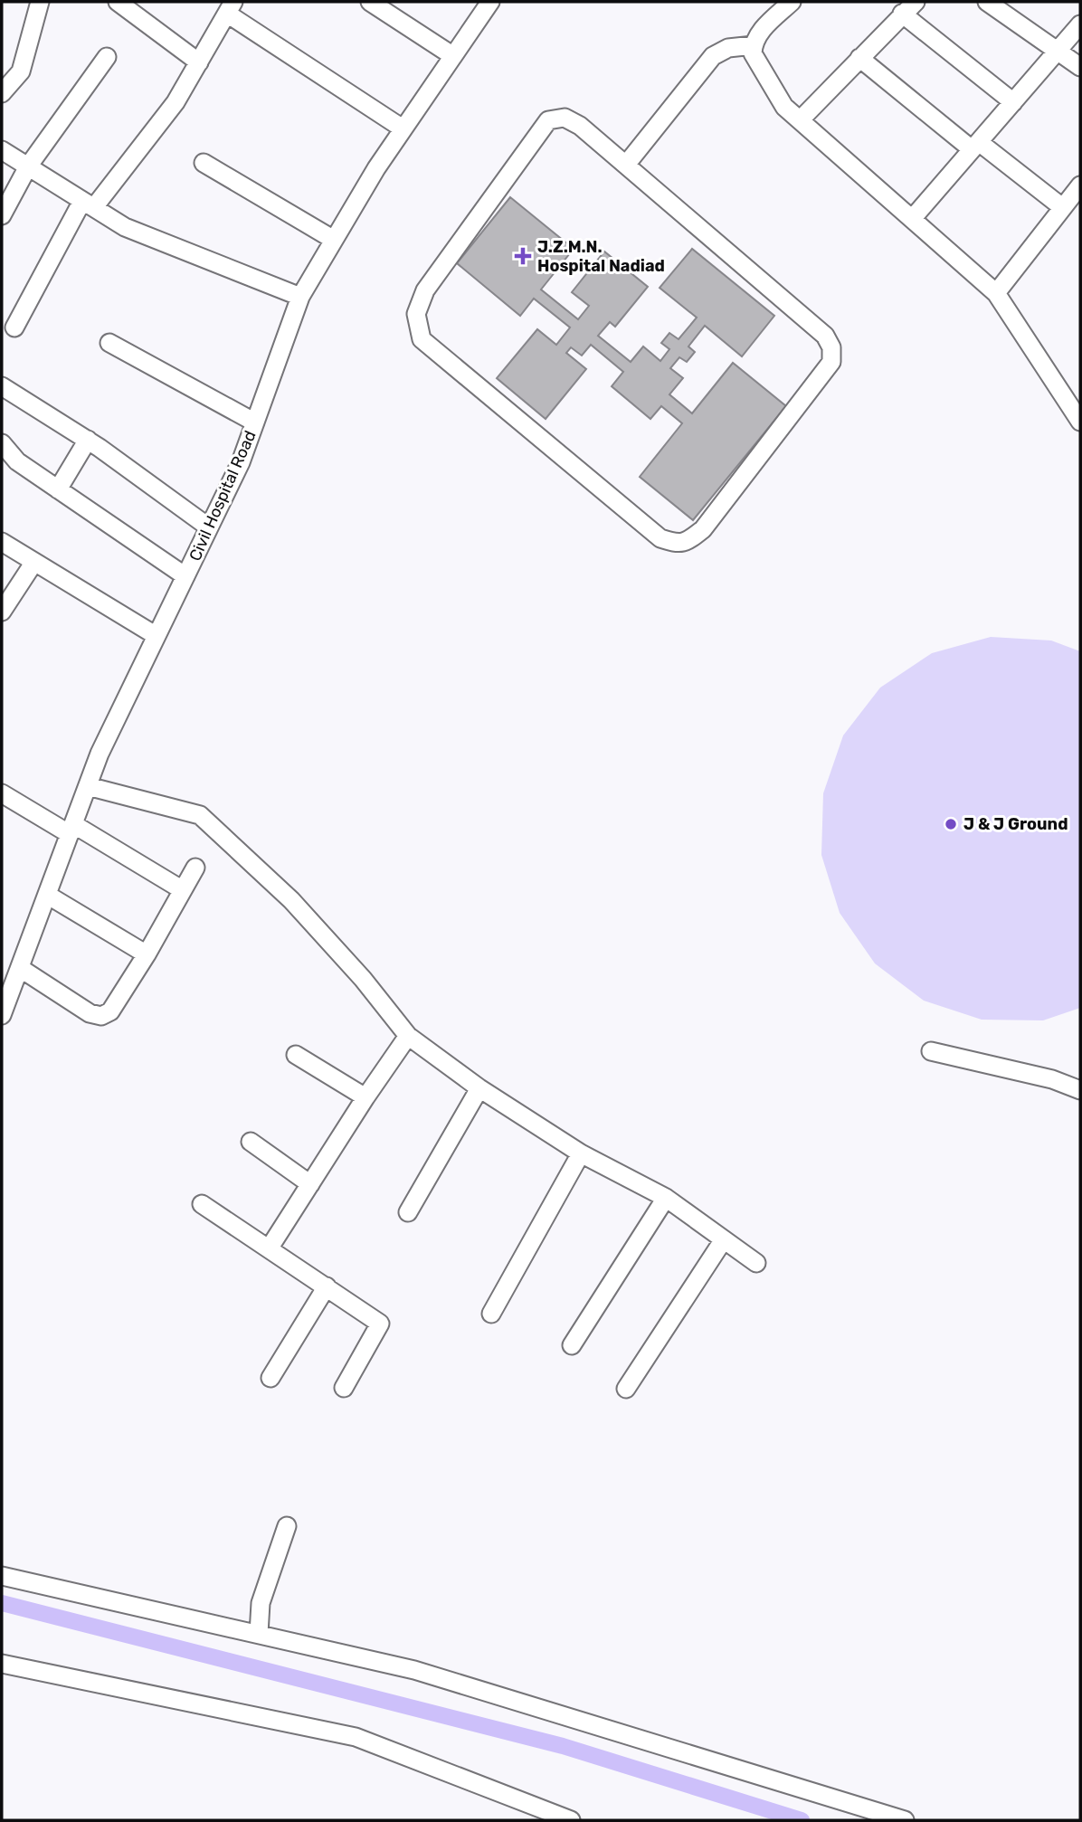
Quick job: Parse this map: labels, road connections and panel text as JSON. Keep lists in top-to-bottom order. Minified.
{"streets":{"street":["Civil Hospital Road"]},"places":{"health":["J.Z.M.N. Hospital Nadiad"],"other":["J & J Ground"]}}
